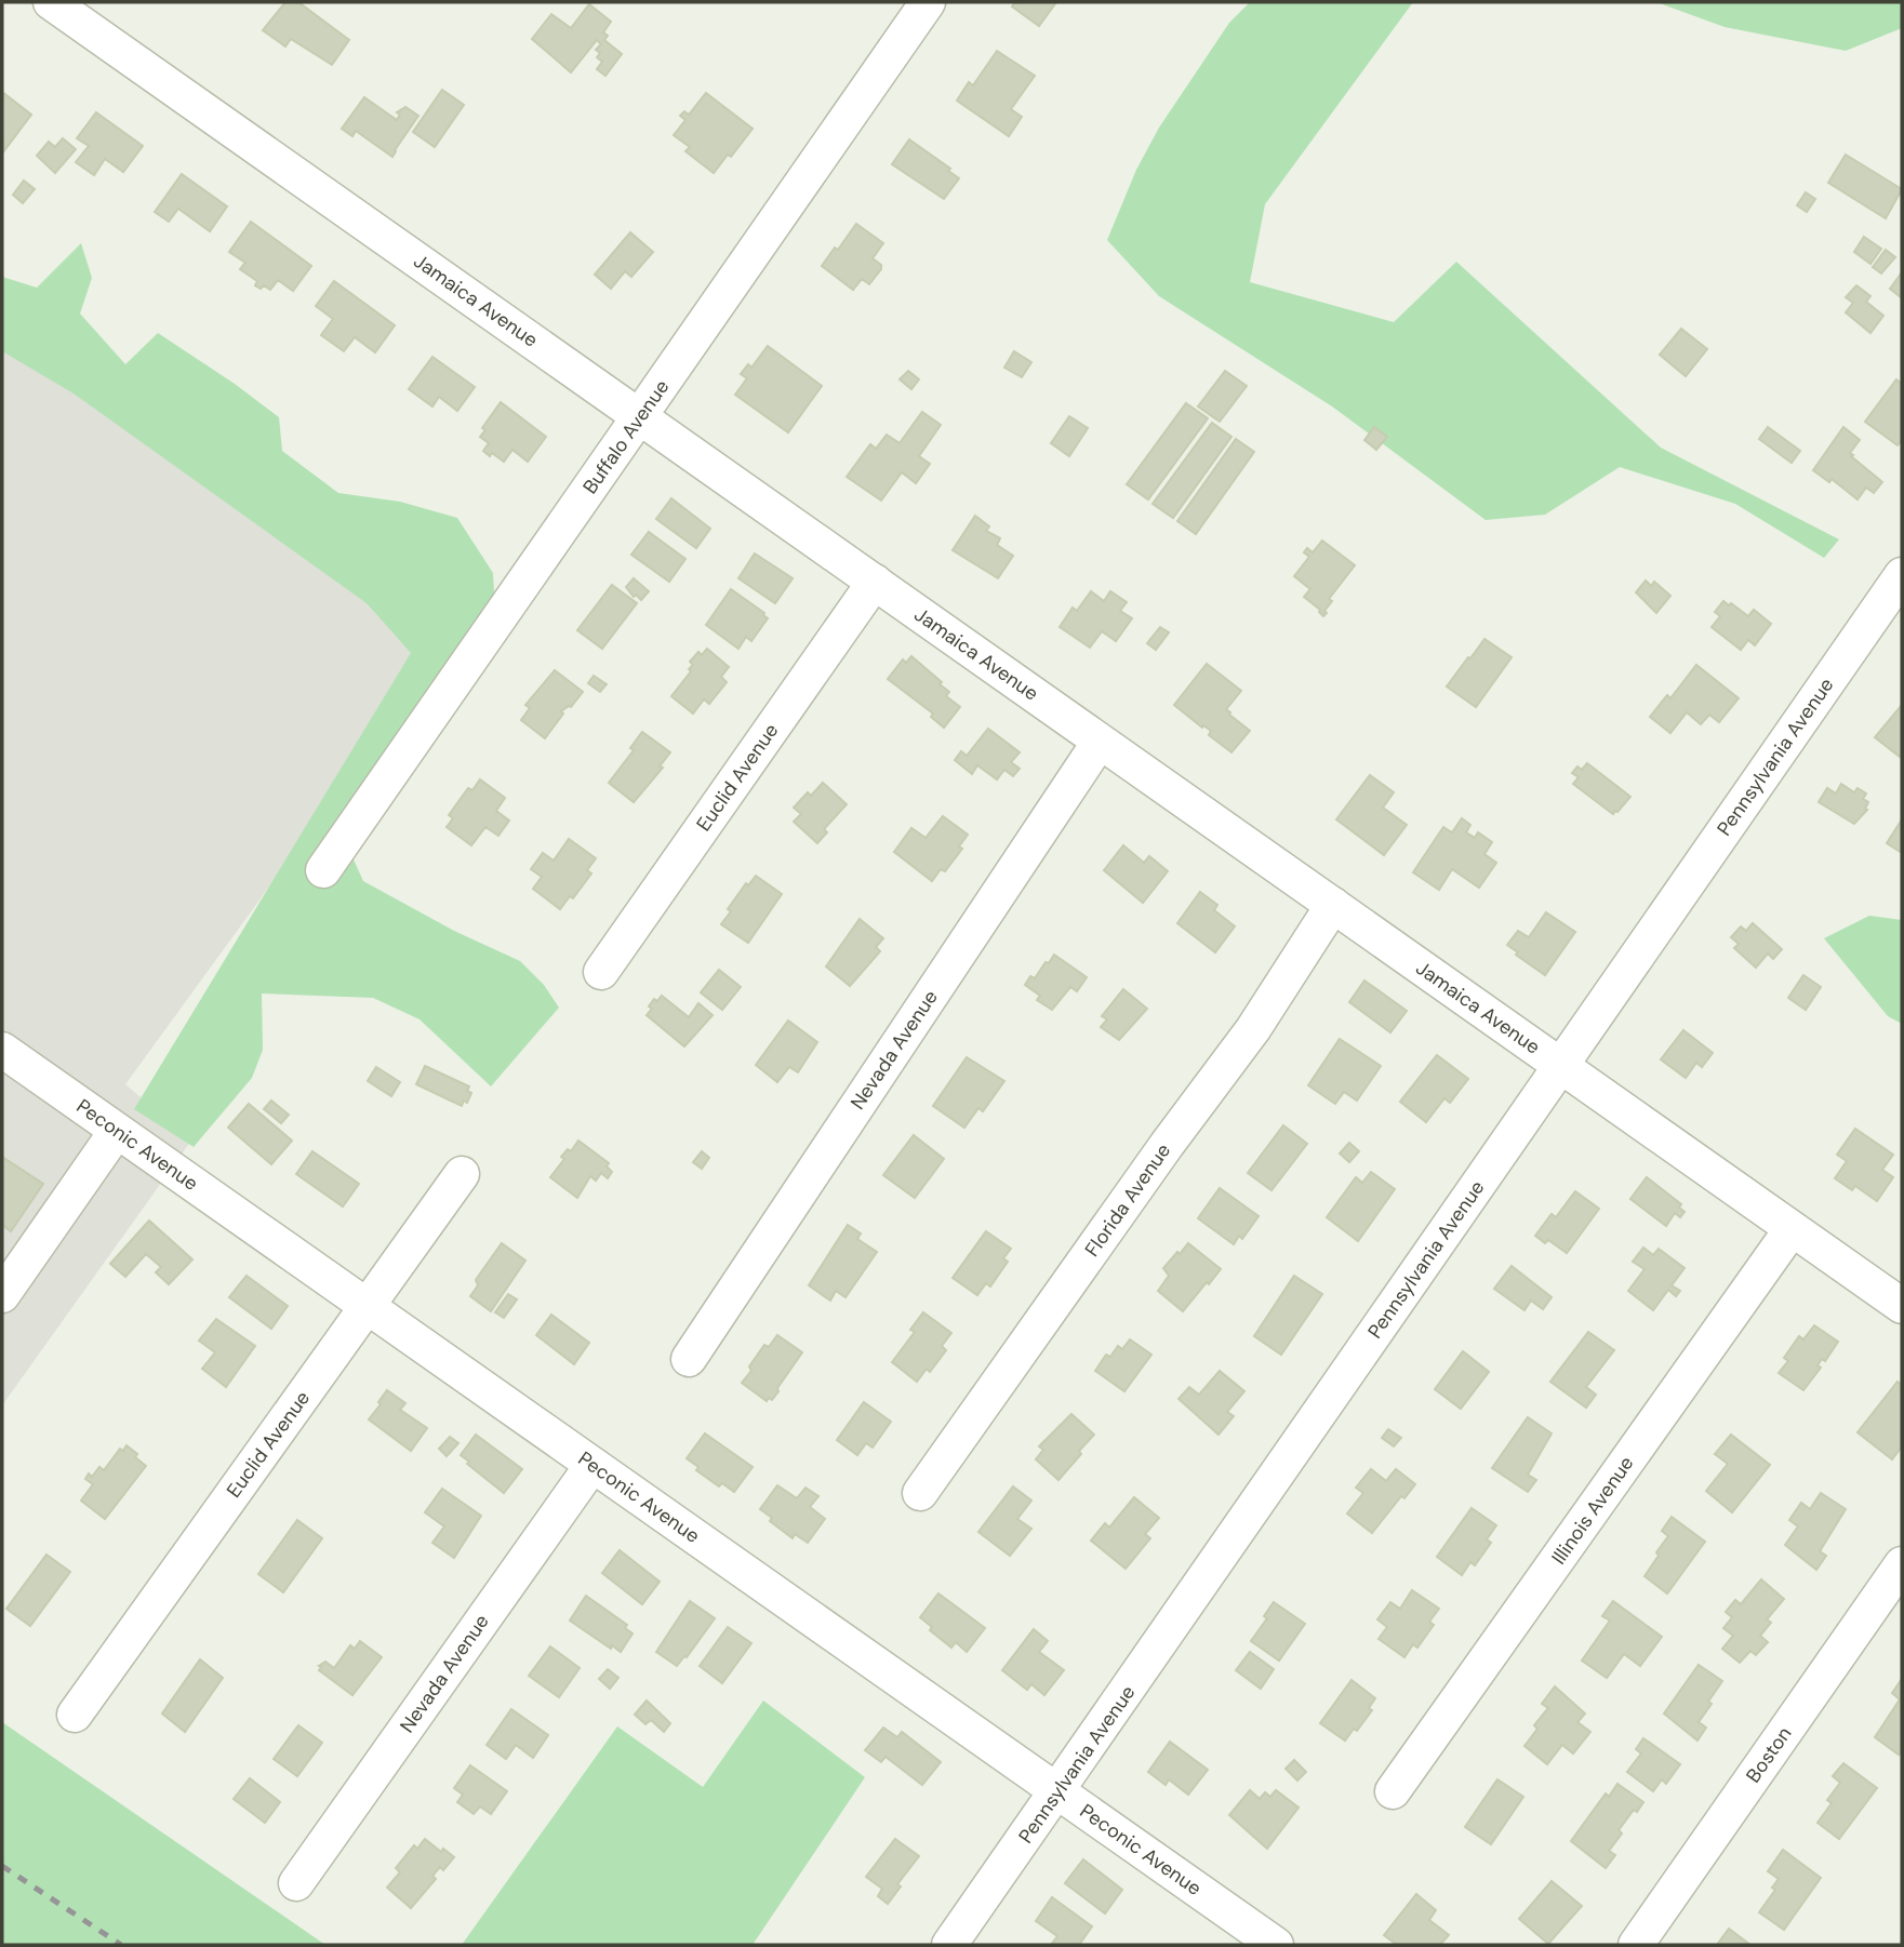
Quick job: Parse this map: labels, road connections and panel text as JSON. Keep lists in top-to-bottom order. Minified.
{"streets":{"street":["Jamaica Avenue","Buffalo Avenue","Pennsylvania Avenue","Euclid Avenue","Nevada Avenue","Peconic Avenue","Florida Avenue","Illinois Avenue","Boston"]},"crossings":[["Jamaica Avenue","Buffalo Avenue"],["Jamaica Avenue","Pennsylvania Avenue"],["Jamaica Avenue","Euclid Avenue"],["Jamaica Avenue","Nevada Avenue"],["Jamaica Avenue","Florida Avenue"],["Jamaica Avenue","Illinois Avenue"],["Pennsylvania Avenue","Peconic Avenue"],["Euclid Avenue","Peconic Avenue"],["Nevada Avenue","Peconic Avenue"]]}
